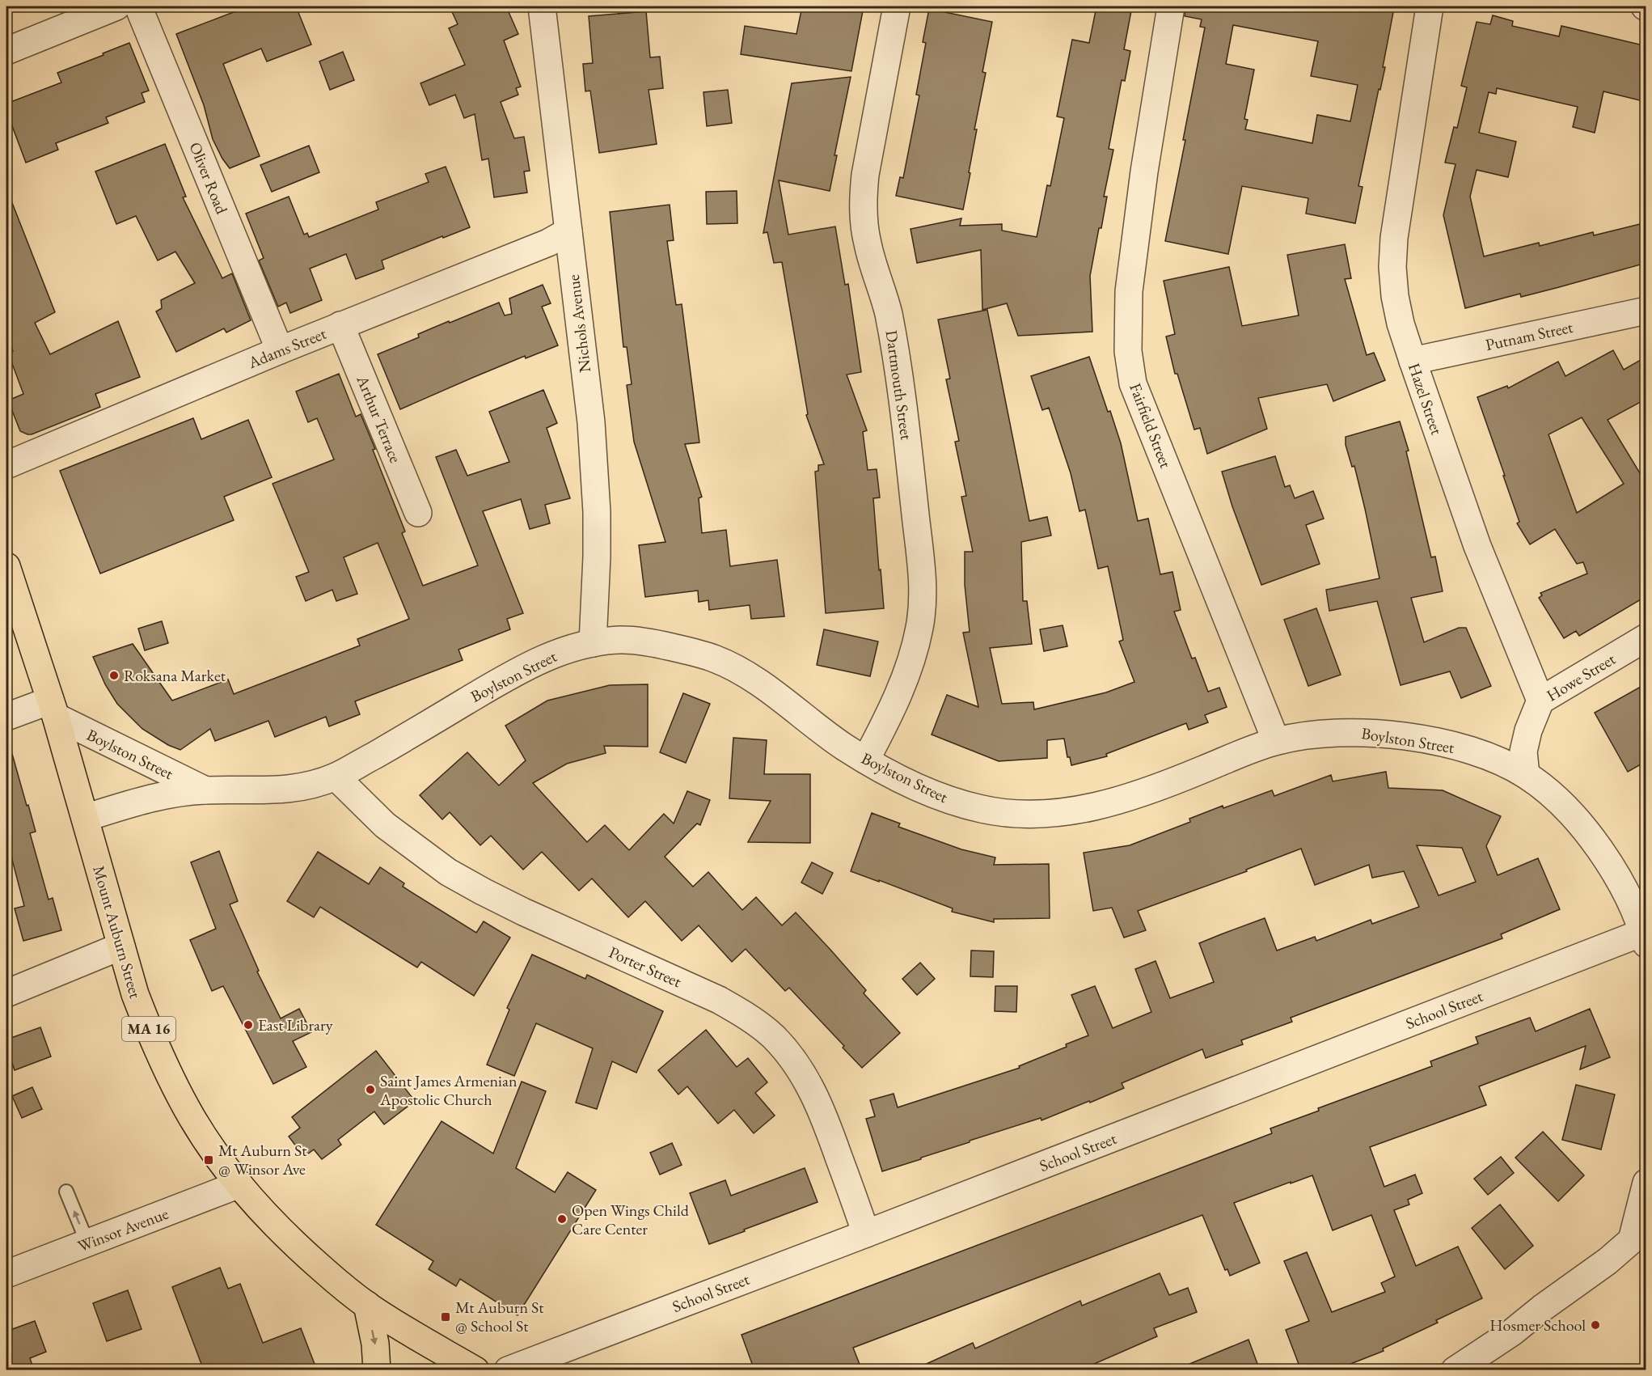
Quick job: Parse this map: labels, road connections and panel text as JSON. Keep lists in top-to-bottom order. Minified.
{"streets":{"main road":["Mount Auburn Street","MA 16"],"street":["Oliver Road","Nichols Avenue","Putnam Street","Adams Street","Dartmouth Street","Hazel Street","Arthur Terrace","Fairfield Street","Boylston Street","Howe Street","Porter Street","School Street","Winsor Avenue"]},"crossings":[["Oliver Road","Adams Street"],["Nichols Avenue","Adams Street"],["Nichols Avenue","Boylston Street"],["Putnam Street","Hazel Street"],["Adams Street","Arthur Terrace"],["Dartmouth Street","Boylston Street"],["Hazel Street","Howe Street"],["Fairfield Street","Boylston Street"],["Boylston Street","Mount Auburn Street"],["Boylston Street","Porter Street"],["Boylston Street","School Street"],["Mount Auburn Street","Winsor Avenue"],["Porter Street","School Street"]],"places":{"other":["Roksana Market","East Library","Saint James Armenian Apostolic Church","Open Wings Child Care Center","Hosmer School"],"transit":["Mt Auburn St @ Winsor Ave","Mt Auburn St @ School St"]}}
